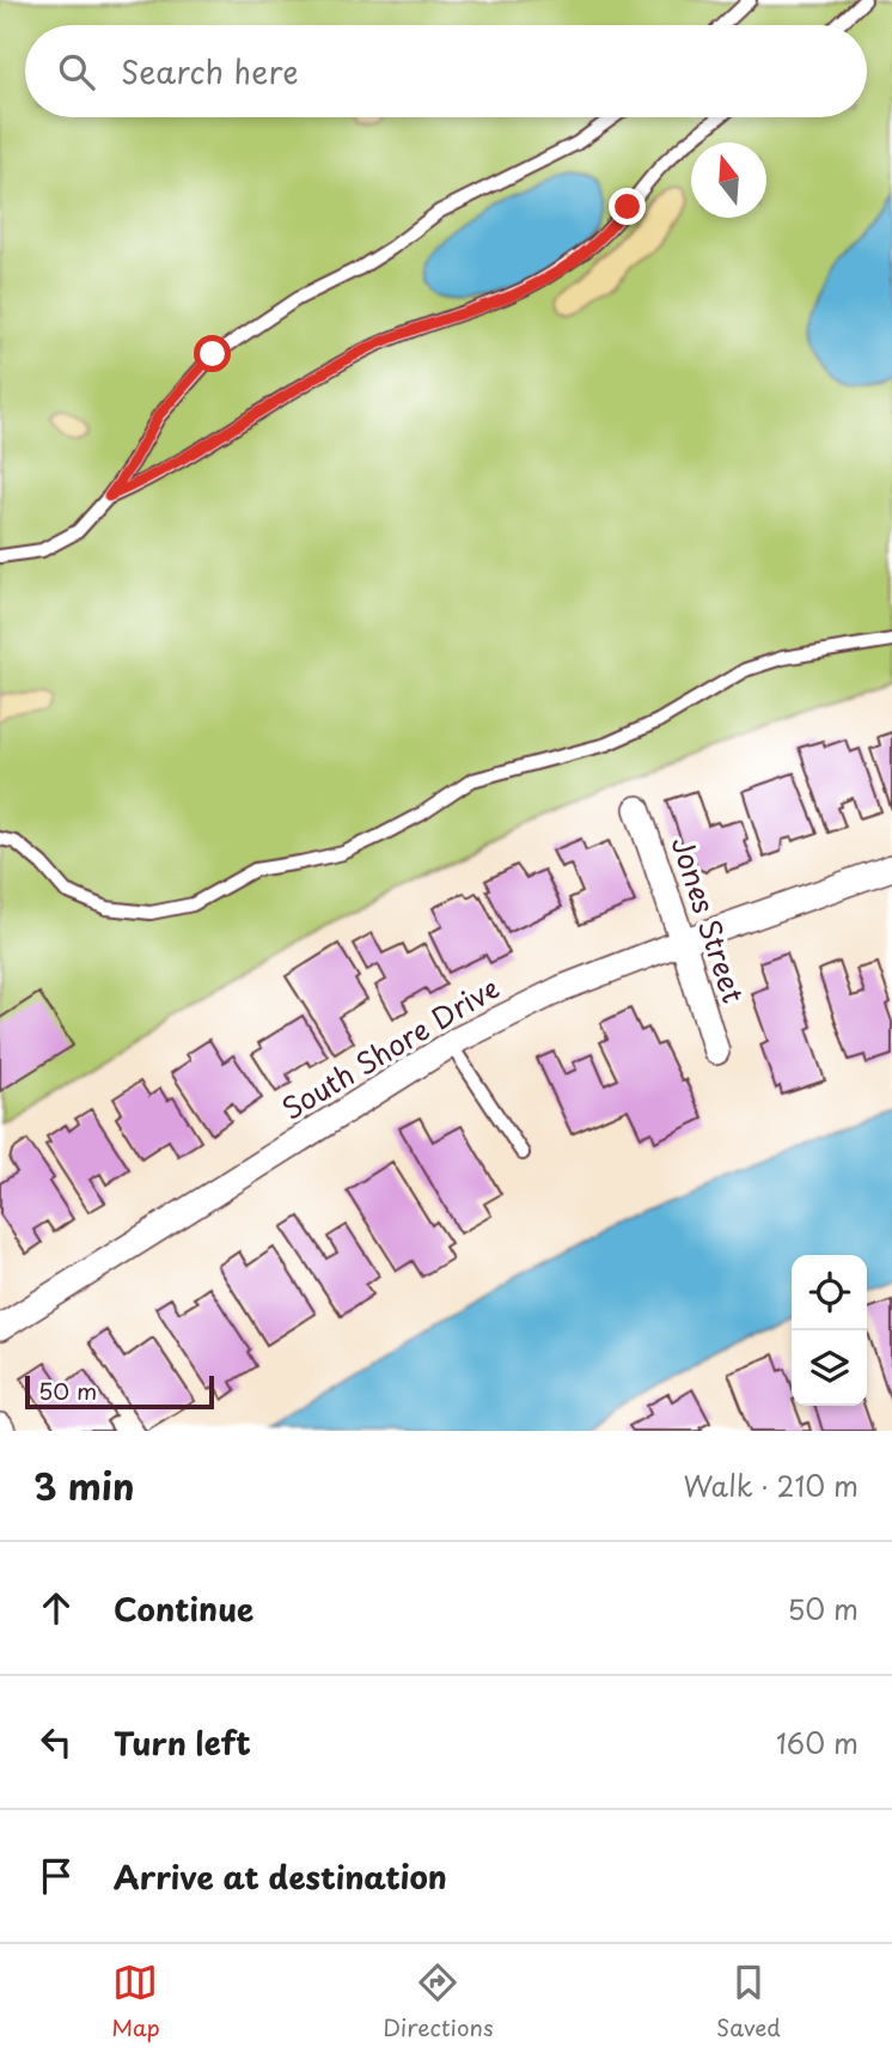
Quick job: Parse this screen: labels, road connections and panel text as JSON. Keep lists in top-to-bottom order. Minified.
{"streets":{"street":["Jones Street","South Shore Drive"]},"crossings":[["Jones Street","South Shore Drive"]],"scale_bar":"50 m","north":"top","page":{"search":"Search here","scale":"50 m","heading":["3 min","Walk · 210 m"],"list":[["Continue","50 m"],["Turn left","160 m"],"Arrive at destination"],"nav":["Map","Directions","Saved"]}}
